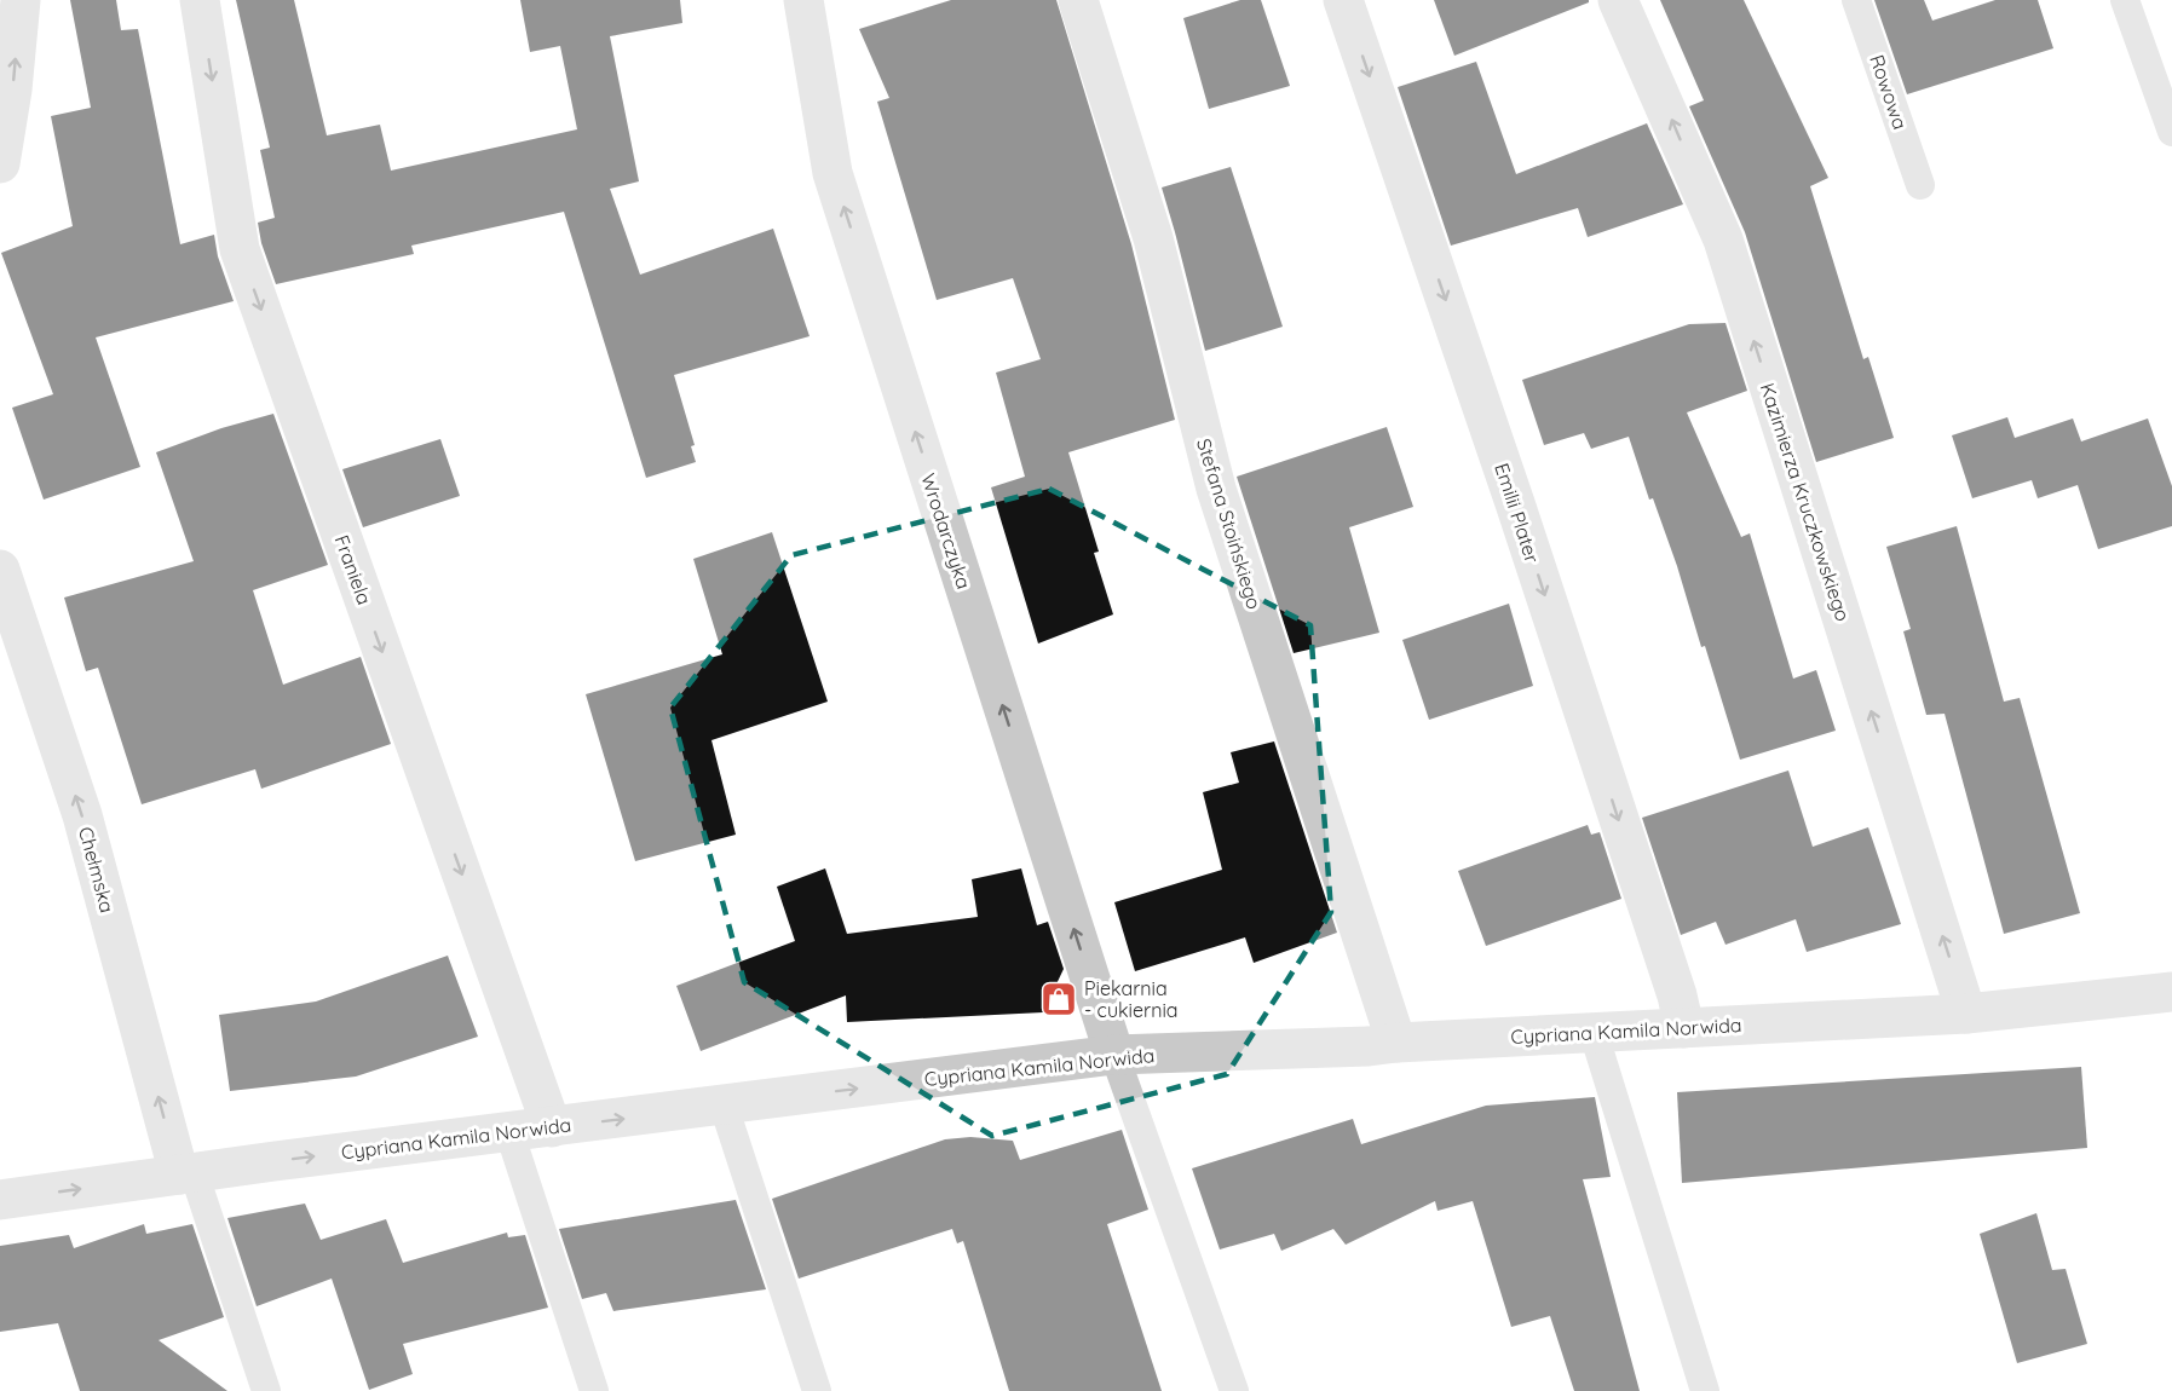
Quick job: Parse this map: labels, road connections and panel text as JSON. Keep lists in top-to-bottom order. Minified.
{"streets":{"street":["Kazimierza Kruczkowskiego","Emilii Plater","Stefana Stoińskiego","Wrodarczyka","Franiela","Chełmska","Cypriana Kamila Norwida"],"lane":["Rowowa"]},"crossings":[["Kazimierza Kruczkowskiego","Cypriana Kamila Norwida"],["Emilii Plater","Cypriana Kamila Norwida"],["Stefana Stoińskiego","Cypriana Kamila Norwida"],["Wrodarczyka","Cypriana Kamila Norwida"],["Franiela","Cypriana Kamila Norwida"],["Chełmska","Cypriana Kamila Norwida"]],"one_way":["Kazimierza Kruczkowskiego","Emilii Plater","Wrodarczyka","Franiela","Chełmska","Cypriana Kamila Norwida"],"places":{"shop":["Piekarnia - cukiernia"]}}
